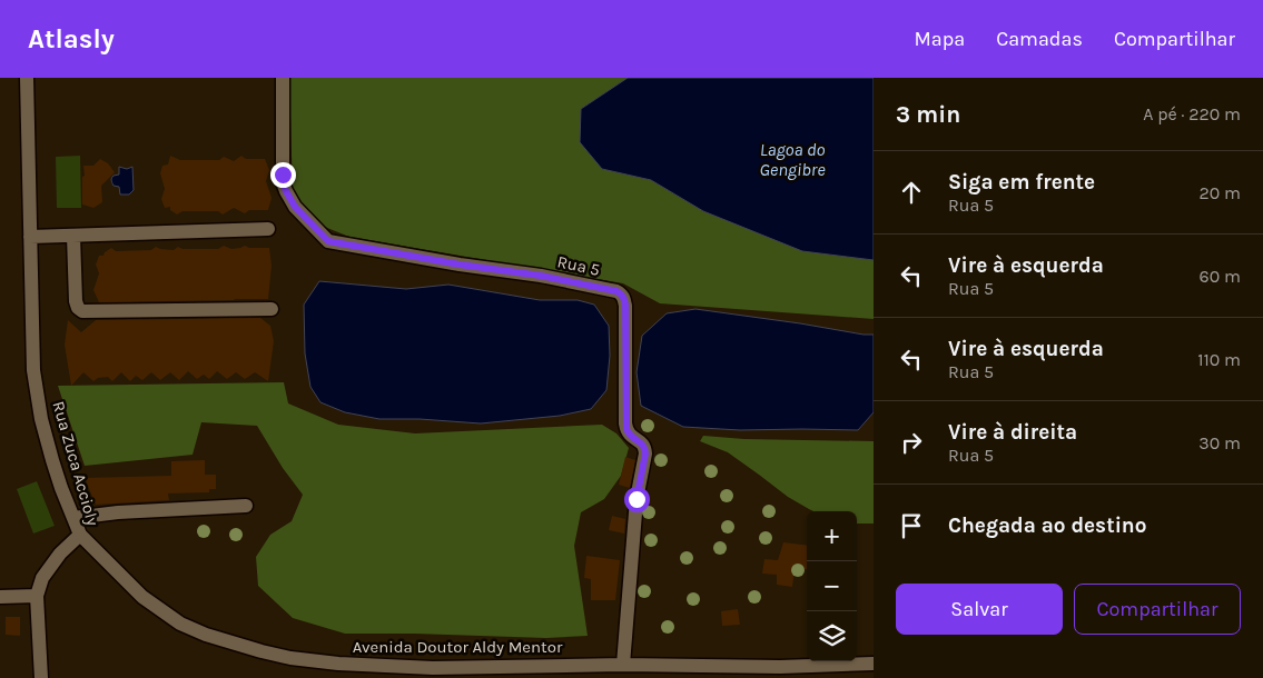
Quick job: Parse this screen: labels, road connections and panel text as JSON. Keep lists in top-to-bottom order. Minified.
{"streets":{"street":["Rua 5","Rua Zuca Accioly","Avenida Doutor Aldy Mentor"]},"crossings":[["Rua 5","Avenida Doutor Aldy Mentor"],["Rua Zuca Accioly","Avenida Doutor Aldy Mentor"]],"water":["Lagoa do Gengibre"],"page":{"header":"Atlasly","nav":["Mapa","Camadas","Compartilhar"],"heading":["3 min","A pé · 220 m"],"list":[["Siga em frente","Rua 5","20 m"],["Vire à esquerda","Rua 5","60 m"],["Vire à esquerda","Rua 5","110 m"],["Vire à direita","Rua 5","30 m"],"Chegada ao destino"],"map_buttons":["+","−"],"buttons":["Salvar","Compartilhar"]}}
